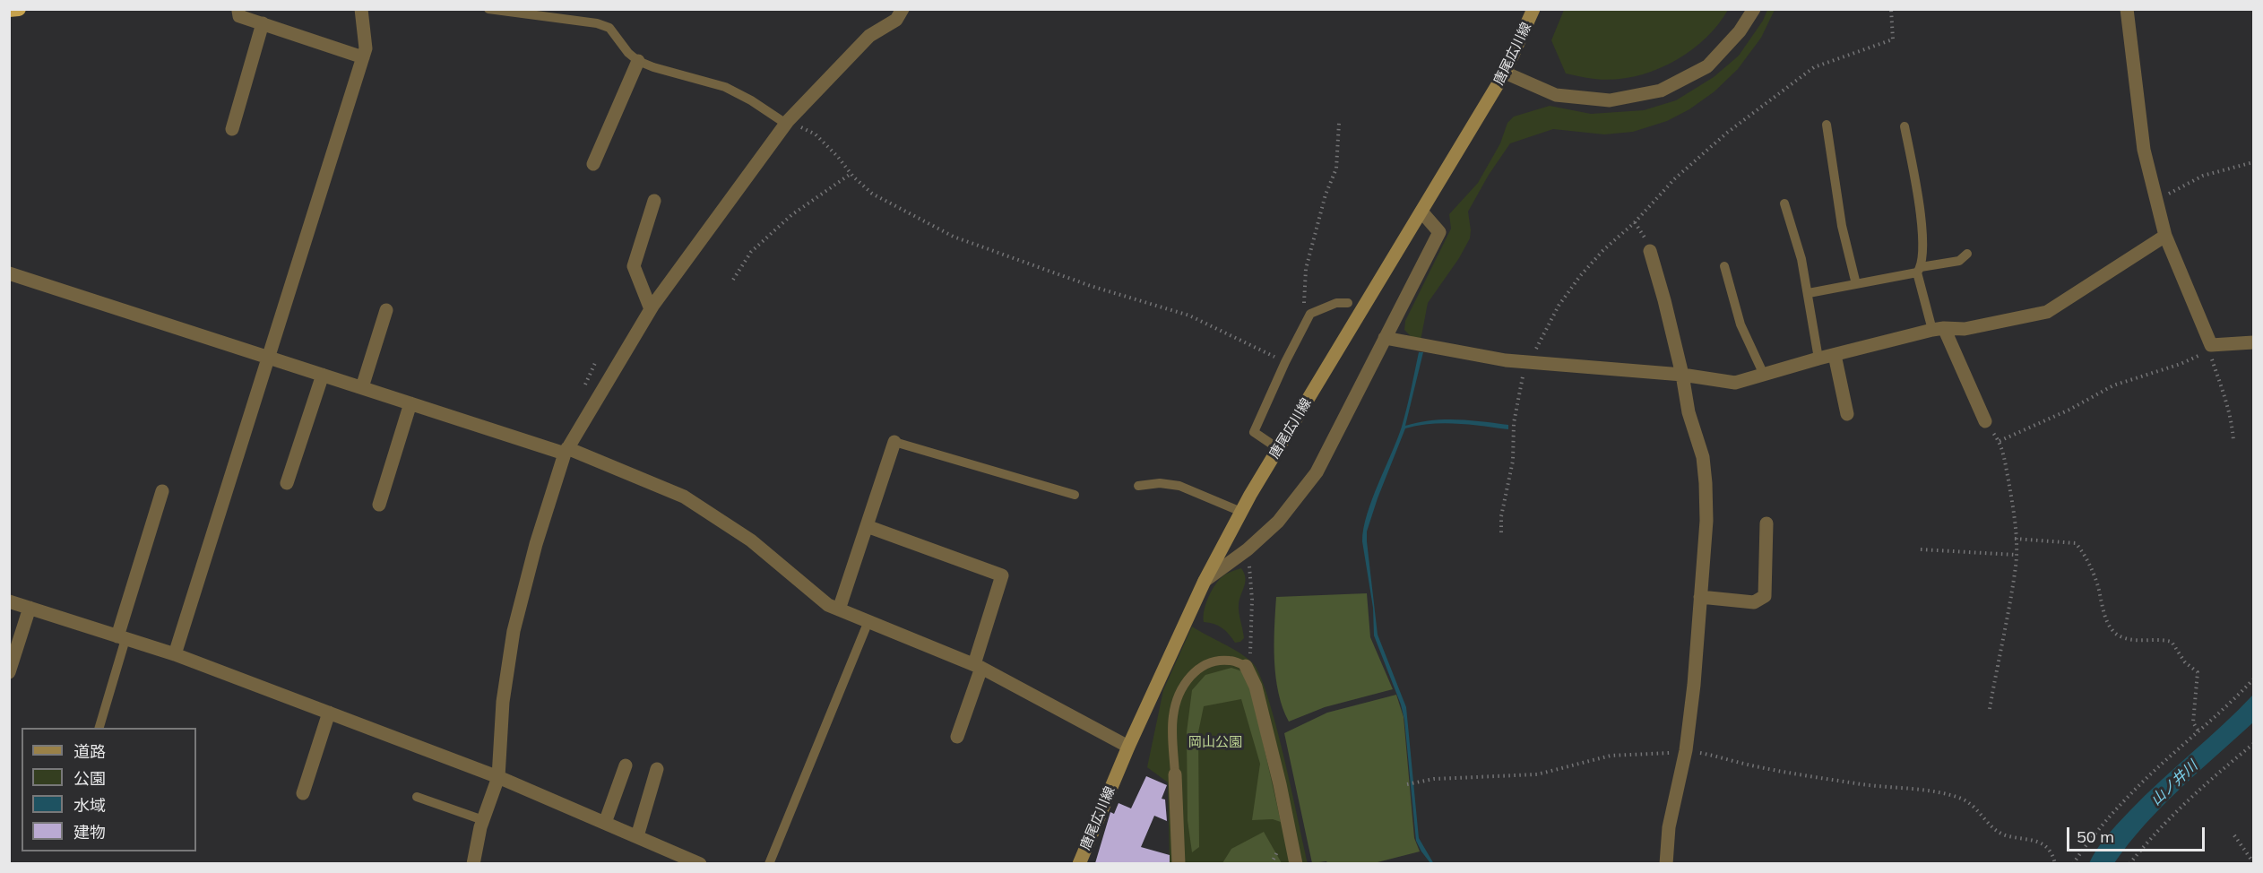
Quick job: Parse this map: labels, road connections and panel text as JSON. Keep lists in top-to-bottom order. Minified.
{"streets":{"main road":["唐尾広川線"]},"water":["山ノ井川"],"parks":["岡山公園"],"legend":["道路","公園","水域","建物"],"scale_bar":"50 m"}
